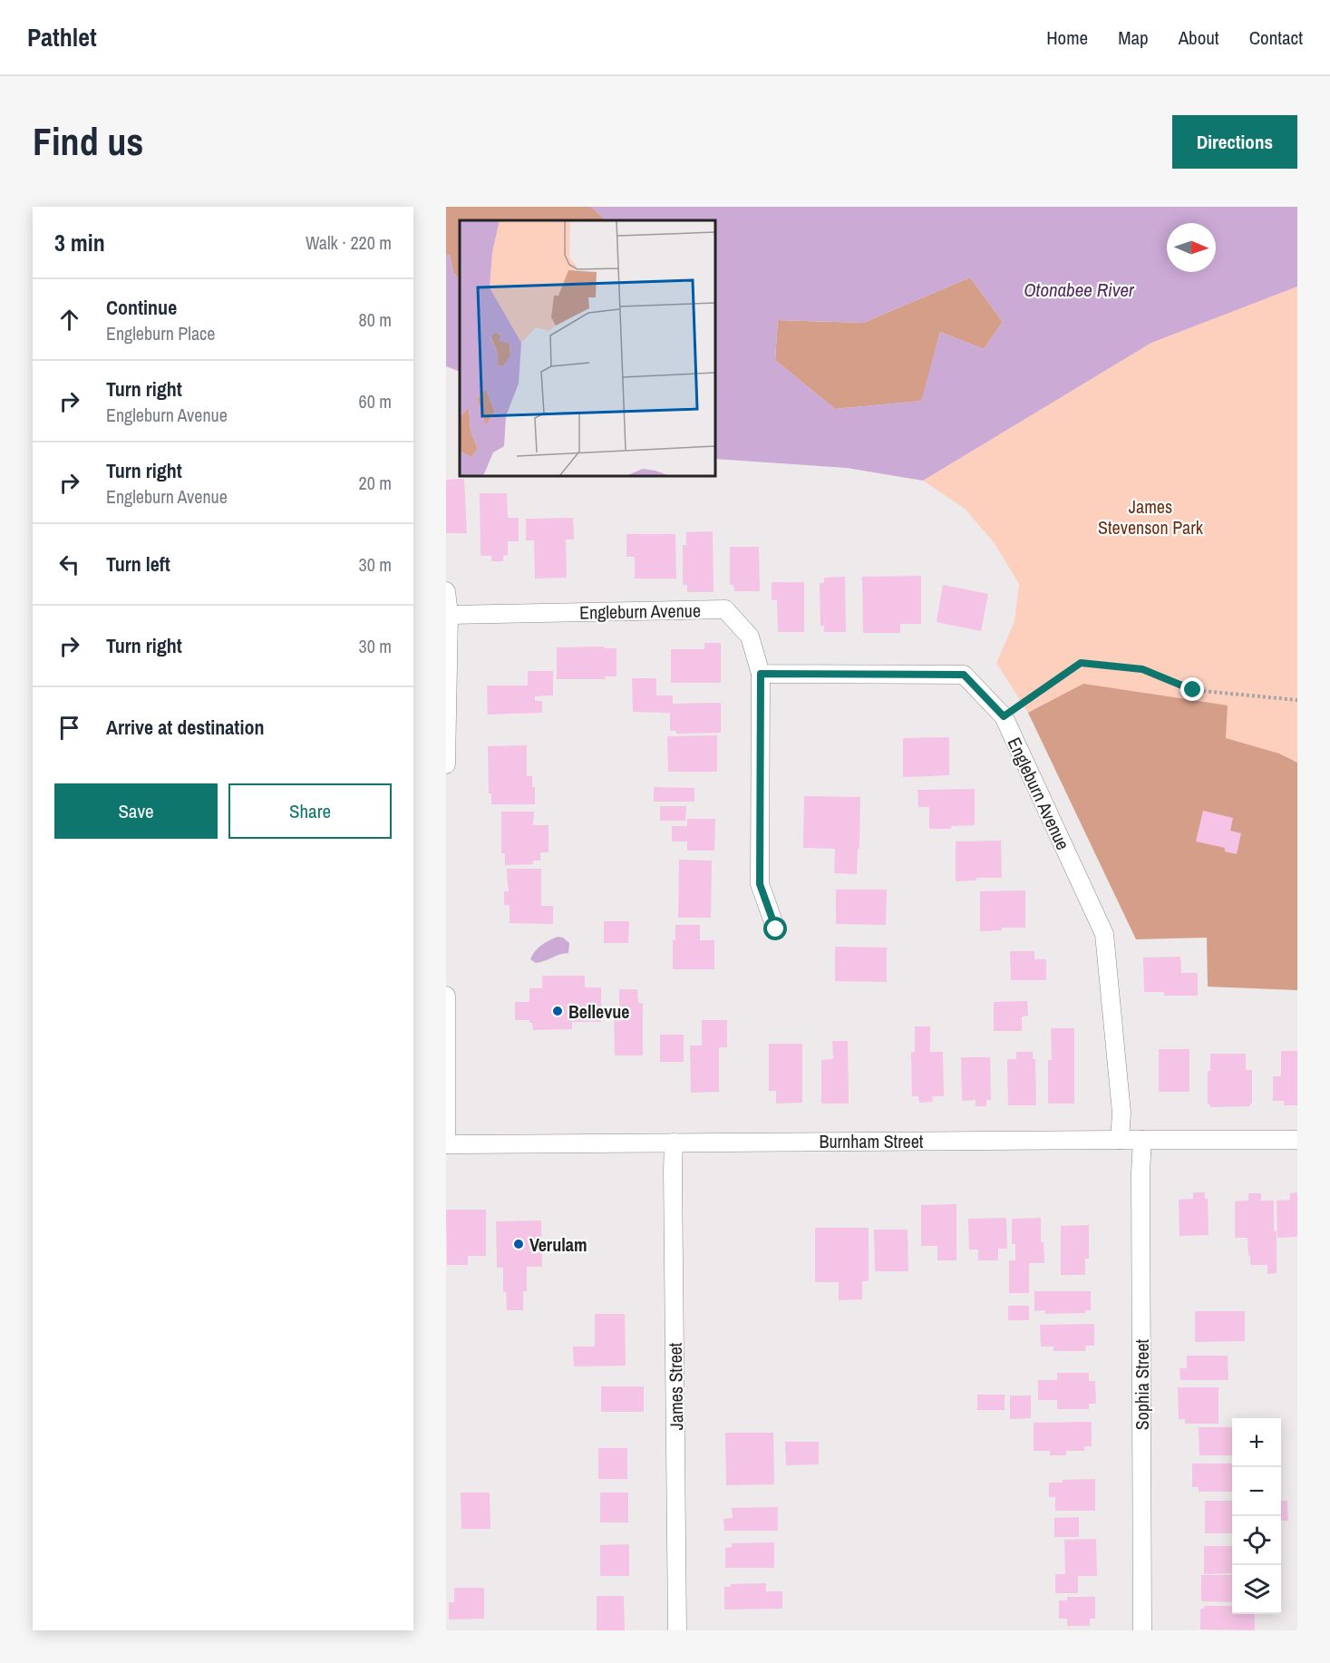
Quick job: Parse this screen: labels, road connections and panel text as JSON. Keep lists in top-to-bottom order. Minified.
{"streets":{"street":["Engleburn Avenue","Burnham Street","Sophia Street","James Street"]},"crossings":[["Engleburn Avenue","Burnham Street"],["Burnham Street","Sophia Street"],["Burnham Street","James Street"]],"water":["Otonabee River"],"parks":["James Stevenson Park"],"places":["Bellevue","Verulam"],"north":"right","page":{"header":"Pathlet","nav":["Home","Map","About","Contact"],"buttons":["Directions",["Save","Share"]],"title":"Find us","heading":["3 min","Walk · 220 m"],"list":[["Continue","Engleburn Place","80 m"],["Turn right","Engleburn Avenue","60 m"],["Turn right","Engleburn Avenue","20 m"],["Turn left","30 m"],["Turn right","30 m"],"Arrive at destination"],"map_buttons":["+","−"]}}
